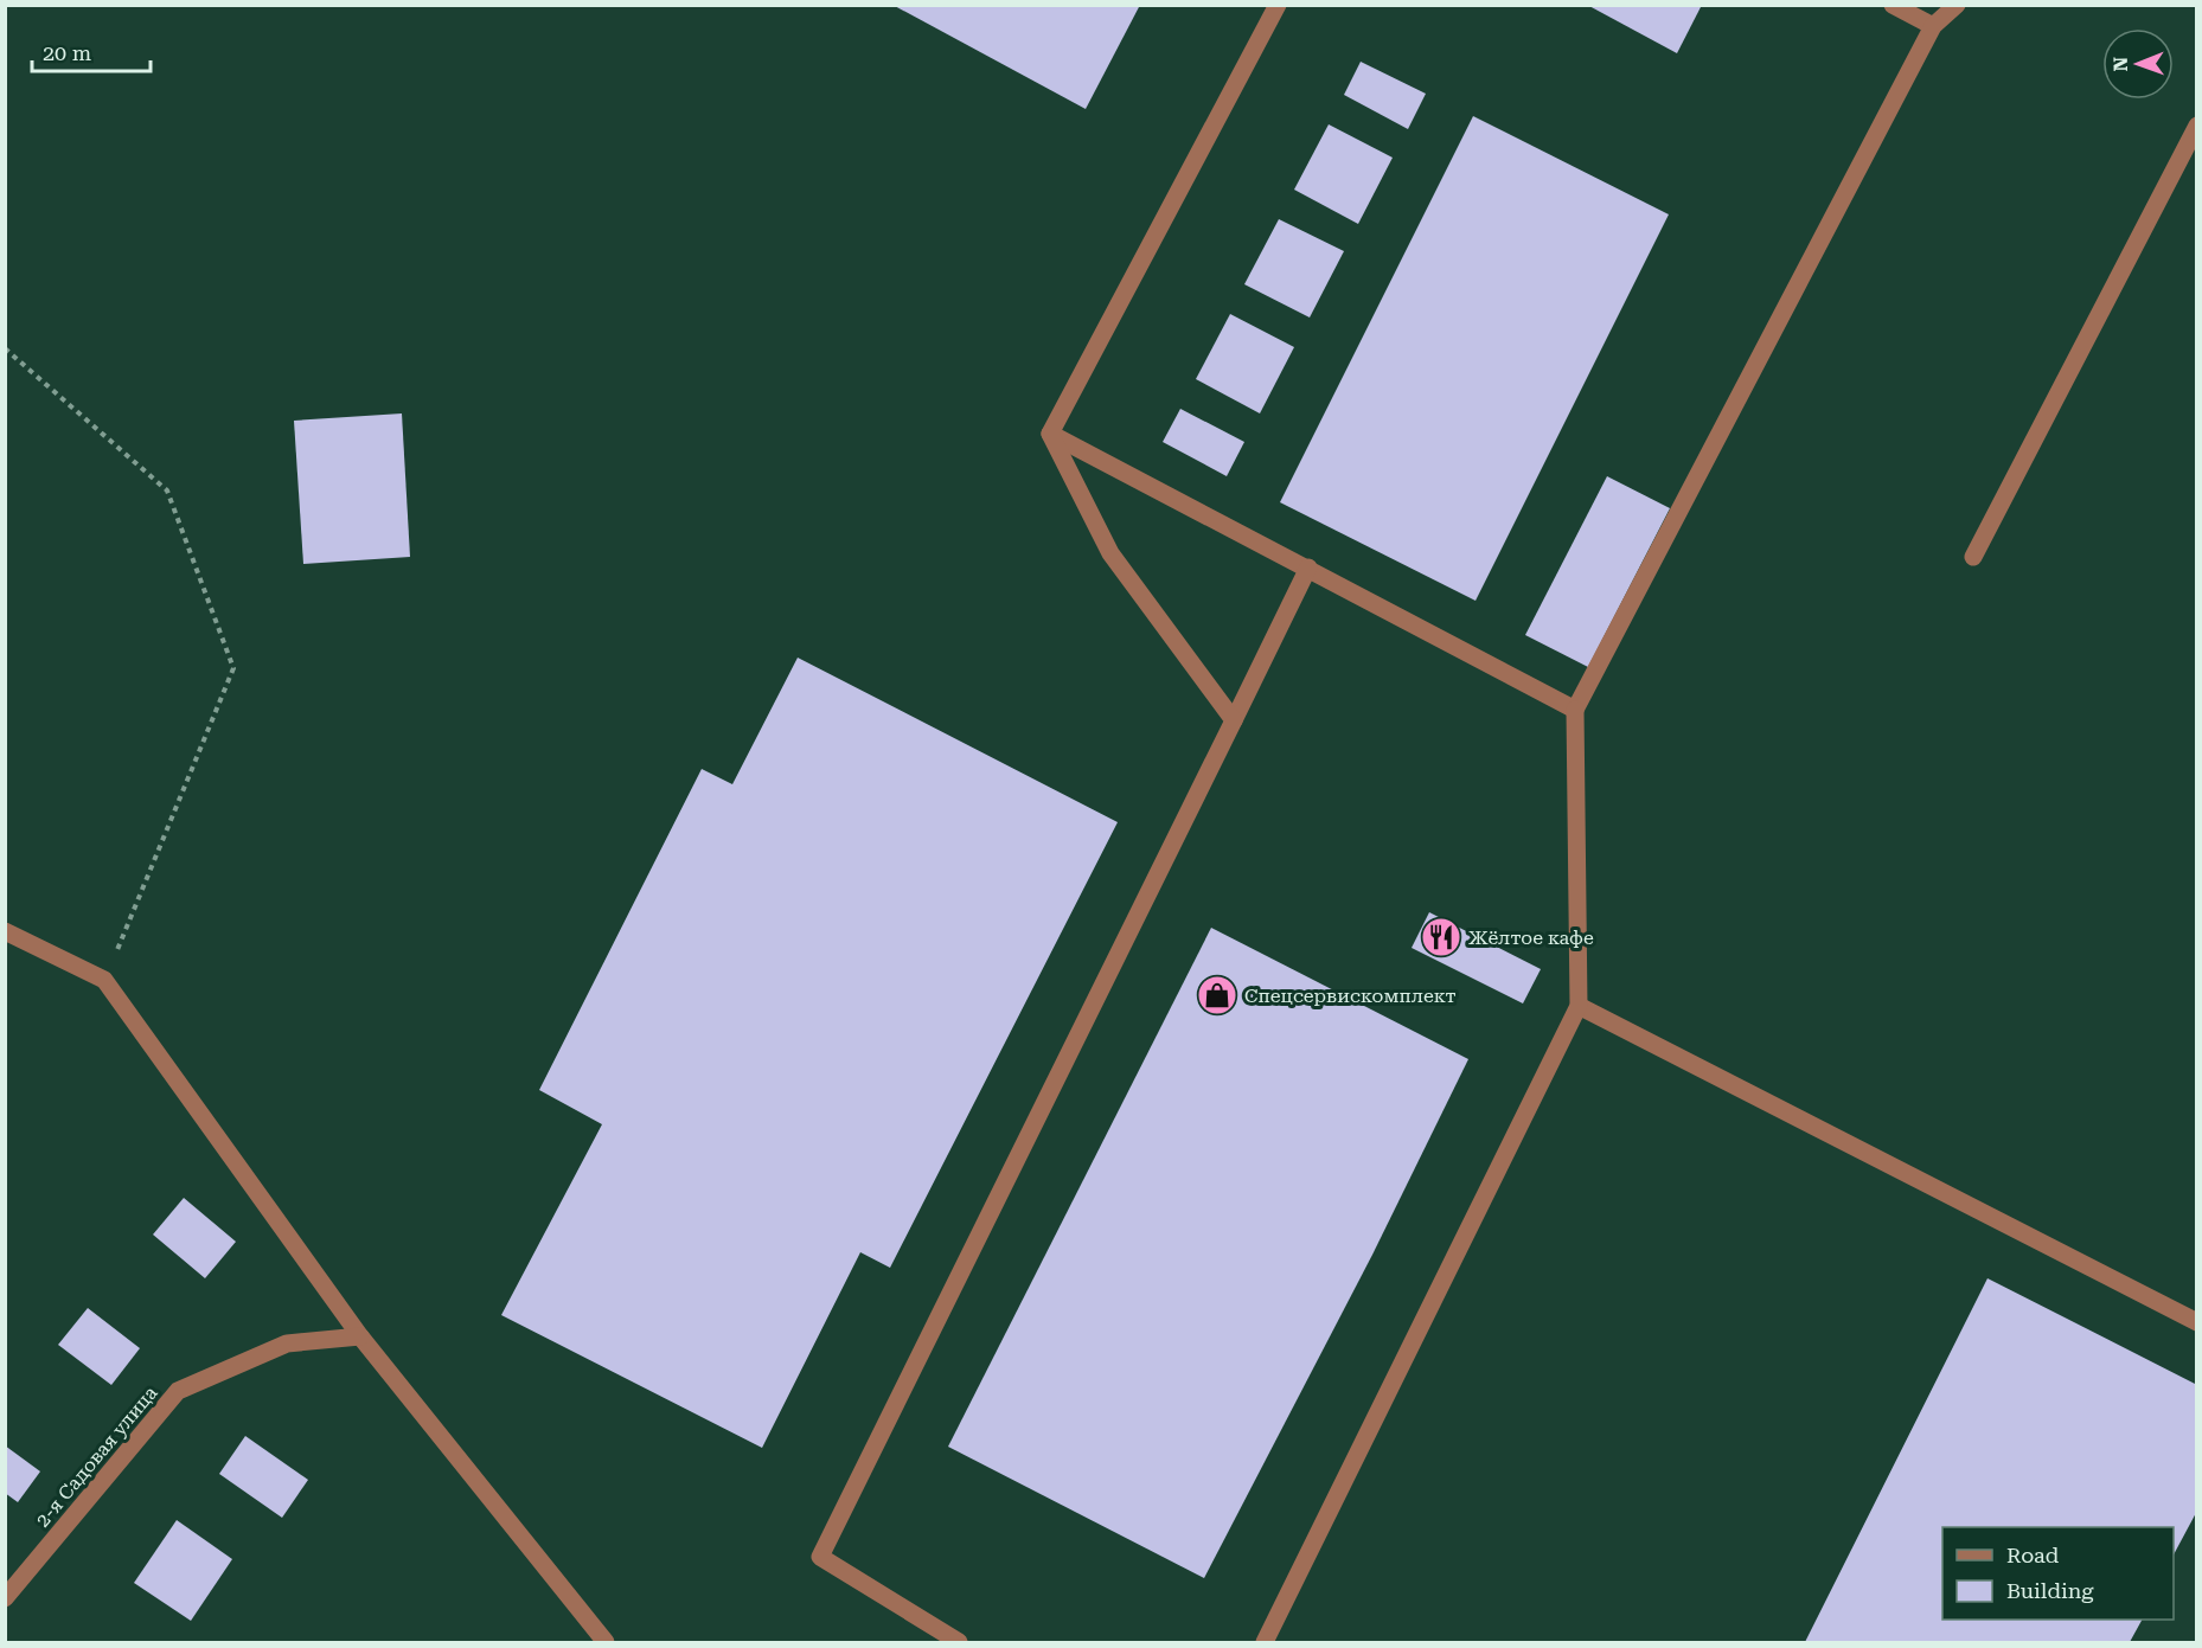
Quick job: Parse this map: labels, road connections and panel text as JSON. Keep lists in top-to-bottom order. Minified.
{"streets":{"street":["2-я Садовая улица"]},"places":{"restaurant":["Жёлтое кафе"],"shop":["Спецсервискомплект"]},"legend":["Road","Building"],"scale_bar":"20 m","north":"left"}
